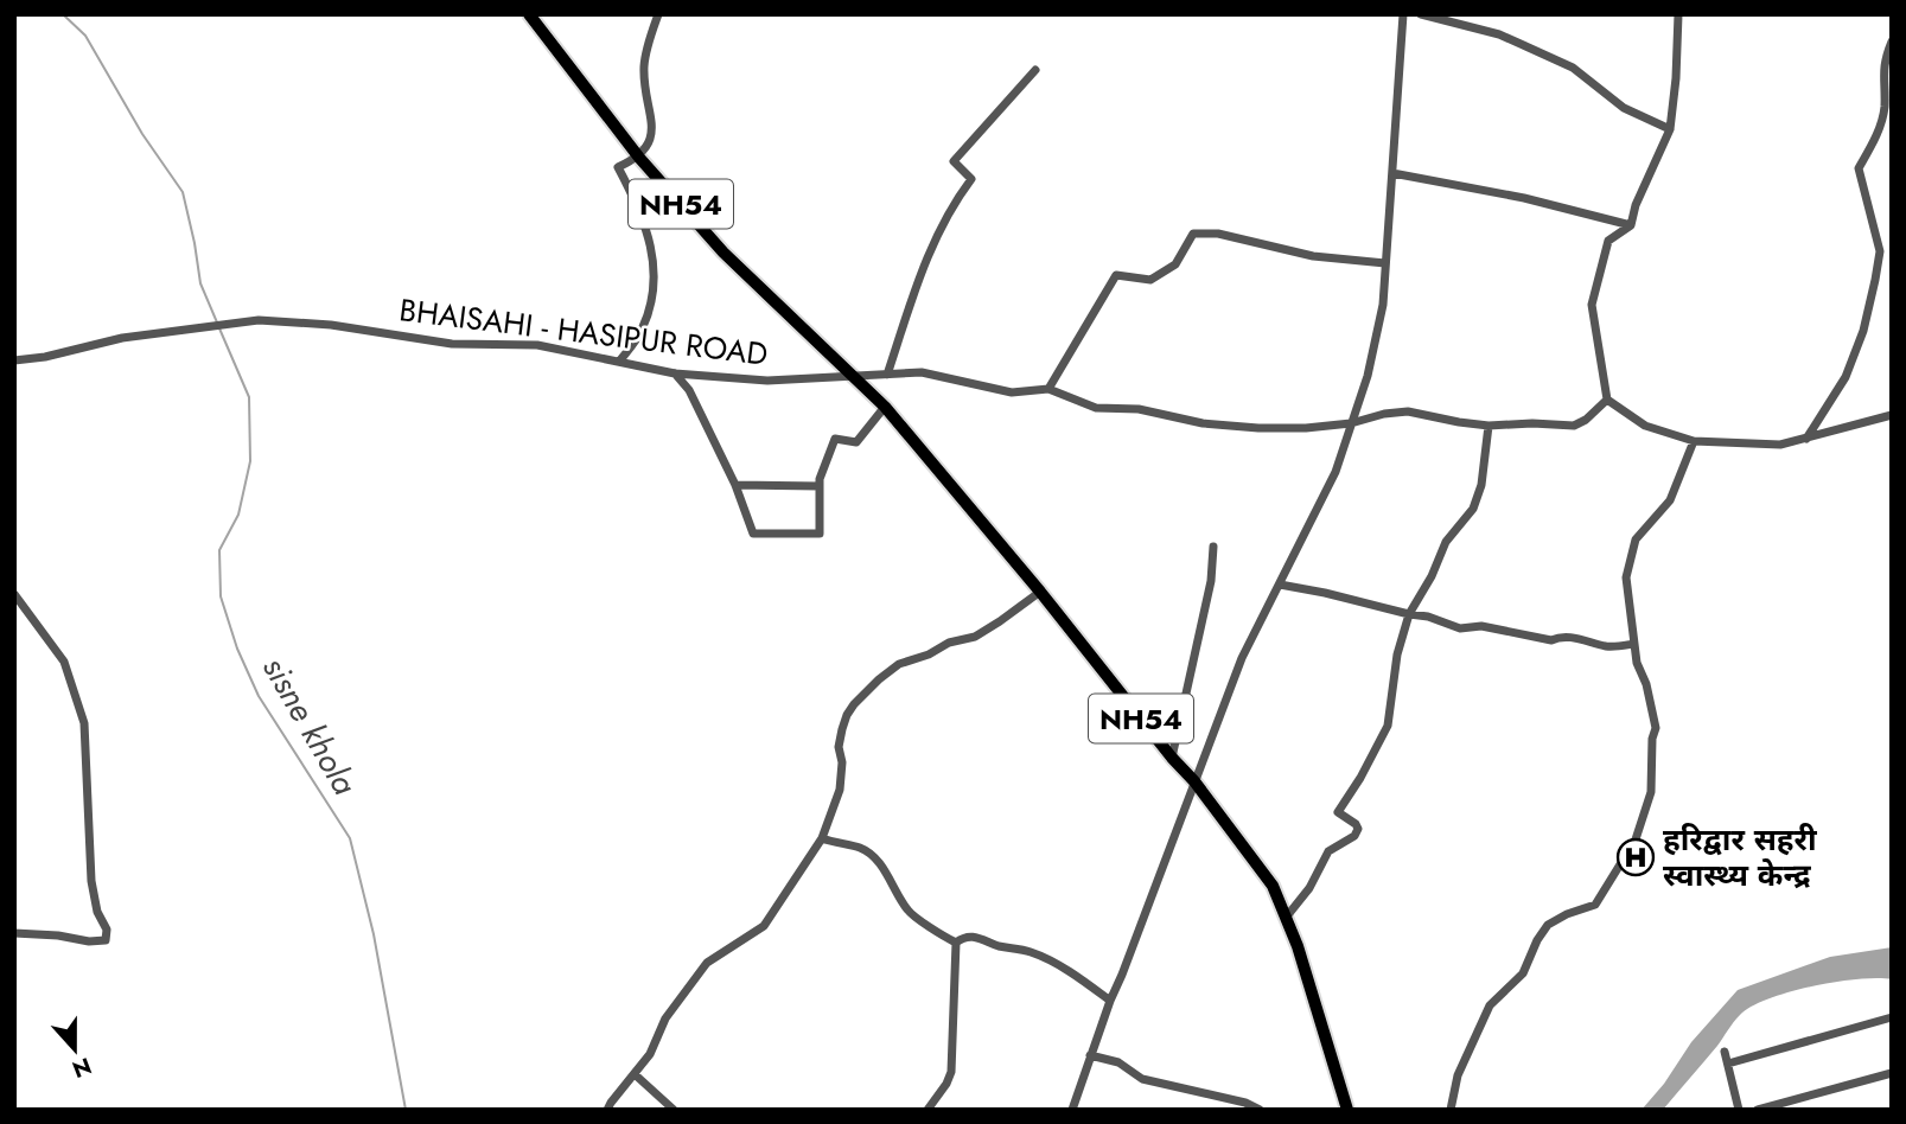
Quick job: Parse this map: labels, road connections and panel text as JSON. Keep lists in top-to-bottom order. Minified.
{"streets":{"main road":["NH54"],"street":["BHAISAHI - HASIPUR ROAD"]},"crossings":[["NH54","BHAISAHI - HASIPUR ROAD"]],"water":["sisne khola"],"places":{"hospital":["हरिद्वार सहरी स्वास्थ्य केन्द्र"]},"north":"bottom"}
